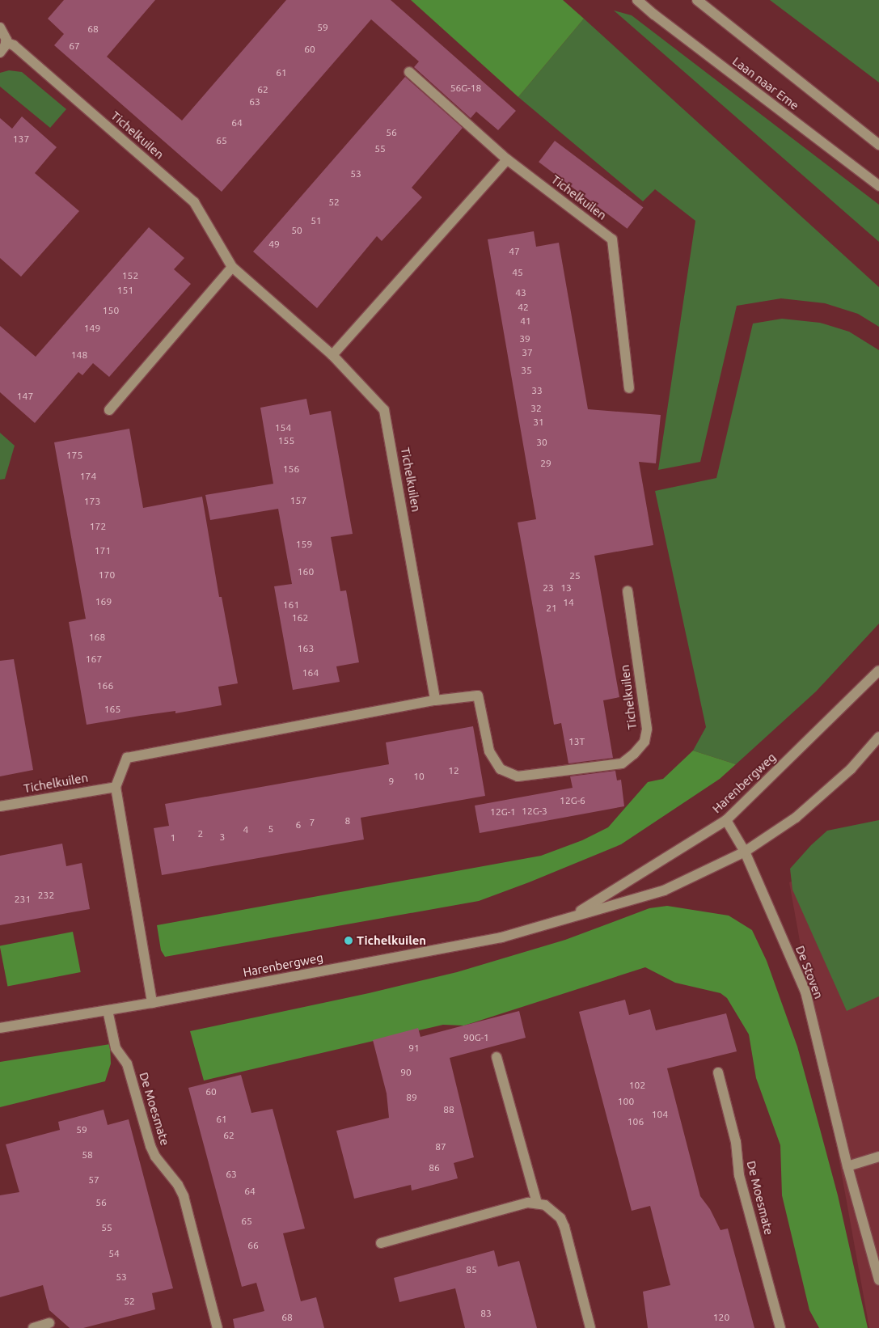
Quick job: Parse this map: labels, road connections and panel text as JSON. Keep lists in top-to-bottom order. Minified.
{"streets":{"street":["Laan naar Eme","Tichelkuilen","Harenbergweg","De Stoven","De Moesmate"]},"crossings":[["Tichelkuilen","Harenbergweg"],["Harenbergweg","De Stoven"],["Harenbergweg","De Moesmate"]],"places":["Tichelkuilen"],"house_numbers":["59","68","67","60","61","56G-18","62","63","64","56","137","65","55","53","52","51","50","49","47","45","152","151","43","42","150","41","149","39","37","148","35","33","147","32","31","154","155","30","175","29","156","174","157","173","172","159","171","160","170","25","23","13","169","14","161","21","162","168","163","167","164","166","165","13T","12","10","9","12G-6","12G-3","12G-1","8","7","6","5","4","2","3","1","232","231","90G-1","91","90","102","60","89","100","88","104","61","106","59","62","87","58","86","63","57","64","56","65","55","66","54","85","53","52","83","68","120"]}
